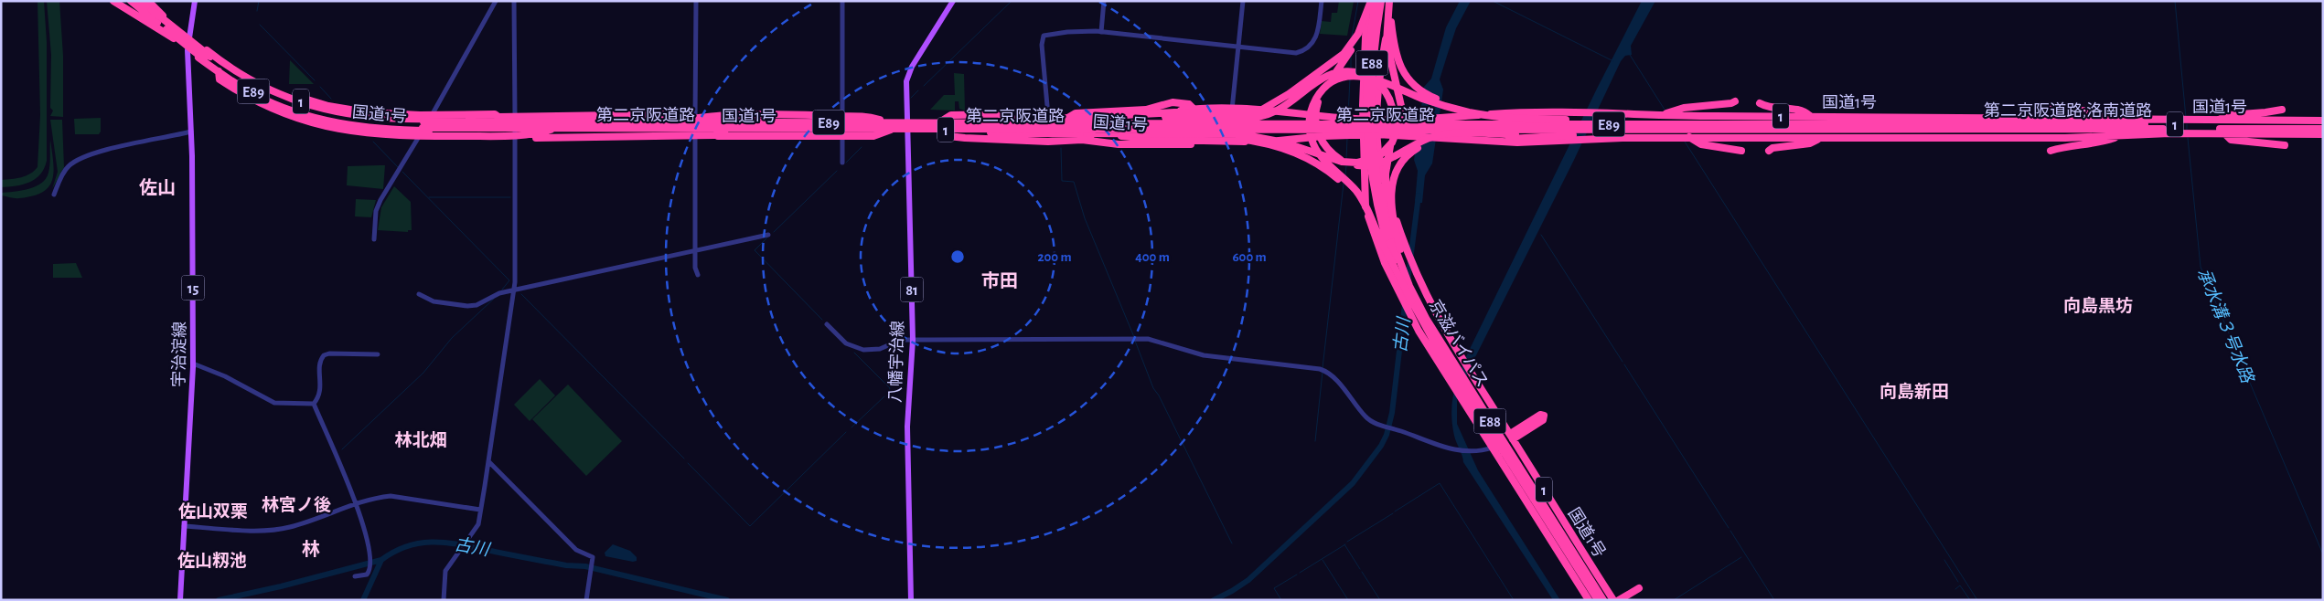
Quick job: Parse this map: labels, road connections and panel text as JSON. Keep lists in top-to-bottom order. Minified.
{"streets":{"highway":["E88","E89","1","国道1号","第二京阪道路;洛南道路","第二京阪道路","京滋バイパス"],"main road":["15","81","宇治淀線","八幡宇治線"]},"crossings":[["E88","国道1号"],["E88","京滋バイパス"],["1","第二京阪道路;洛南道路"],["国道1号","京滋バイパス"],["国道1号","宇治淀線"],["国道1号","八幡宇治線"],["第二京阪道路;洛南道路","第二京阪道路"]],"districts":["佐山","市田","向島黒坊","向島新田","林北畑","林宮ノ後","佐山双栗","林","佐山籾池"],"water":["承水溝３号水路","古川"],"rings":["200 m","400 m","600 m"]}
